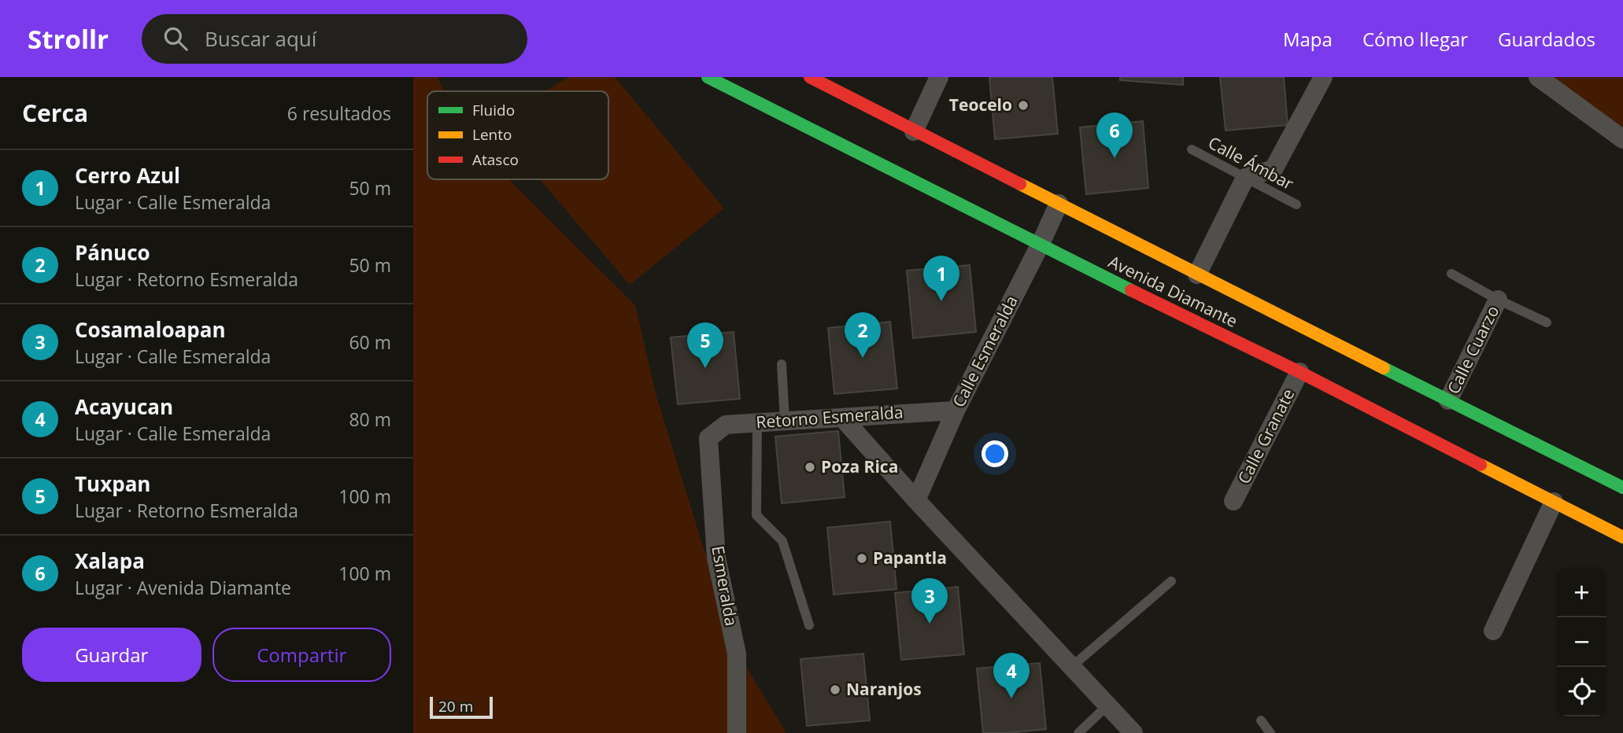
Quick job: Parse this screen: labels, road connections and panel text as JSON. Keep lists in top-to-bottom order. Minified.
{"streets":{"main road":["Avenida Diamante"],"street":["Calle Cuarzo","Calle Esmeralda","Retorno Esmeralda","Calle Granate","Esmeralda"],"lane":["Calle Ámbar"]},"crossings":[["Avenida Diamante","Calle Cuarzo"],["Avenida Diamante","Calle Esmeralda"],["Avenida Diamante","Calle Granate"],["Calle Esmeralda","Retorno Esmeralda"],["Retorno Esmeralda","Esmeralda"]],"places":["Teocelo","Poza Rica","Papantla","Naranjos"],"legend":["Fluido","Lento","Atasco"],"scale_bar":"20 m","page":{"header":"Strollr","search":"Buscar aquí","nav":["Mapa","Cómo llegar","Guardados"],"heading":["Cerca","6 resultados"],"pins":["6","1","2","5","3","4"],"list":[{"mark":"1","name":"Cerro Azul","note":"Lugar · Calle Esmeralda","value":"50 m"},{"mark":"2","name":"Pánuco","note":"Lugar · Retorno Esmeralda","value":"50 m"},{"mark":"3","name":"Cosamaloapan","note":"Lugar · Calle Esmeralda","value":"60 m"},{"mark":"4","name":"Acayucan","note":"Lugar · Calle Esmeralda","value":"80 m"},{"mark":"5","name":"Tuxpan","note":"Lugar · Retorno Esmeralda","value":"100 m"},{"mark":"6","name":"Xalapa","note":"Lugar · Avenida Diamante","value":"100 m"}],"map_buttons":["+","−"],"buttons":["Guardar","Compartir"],"scale":"20 m"}}
